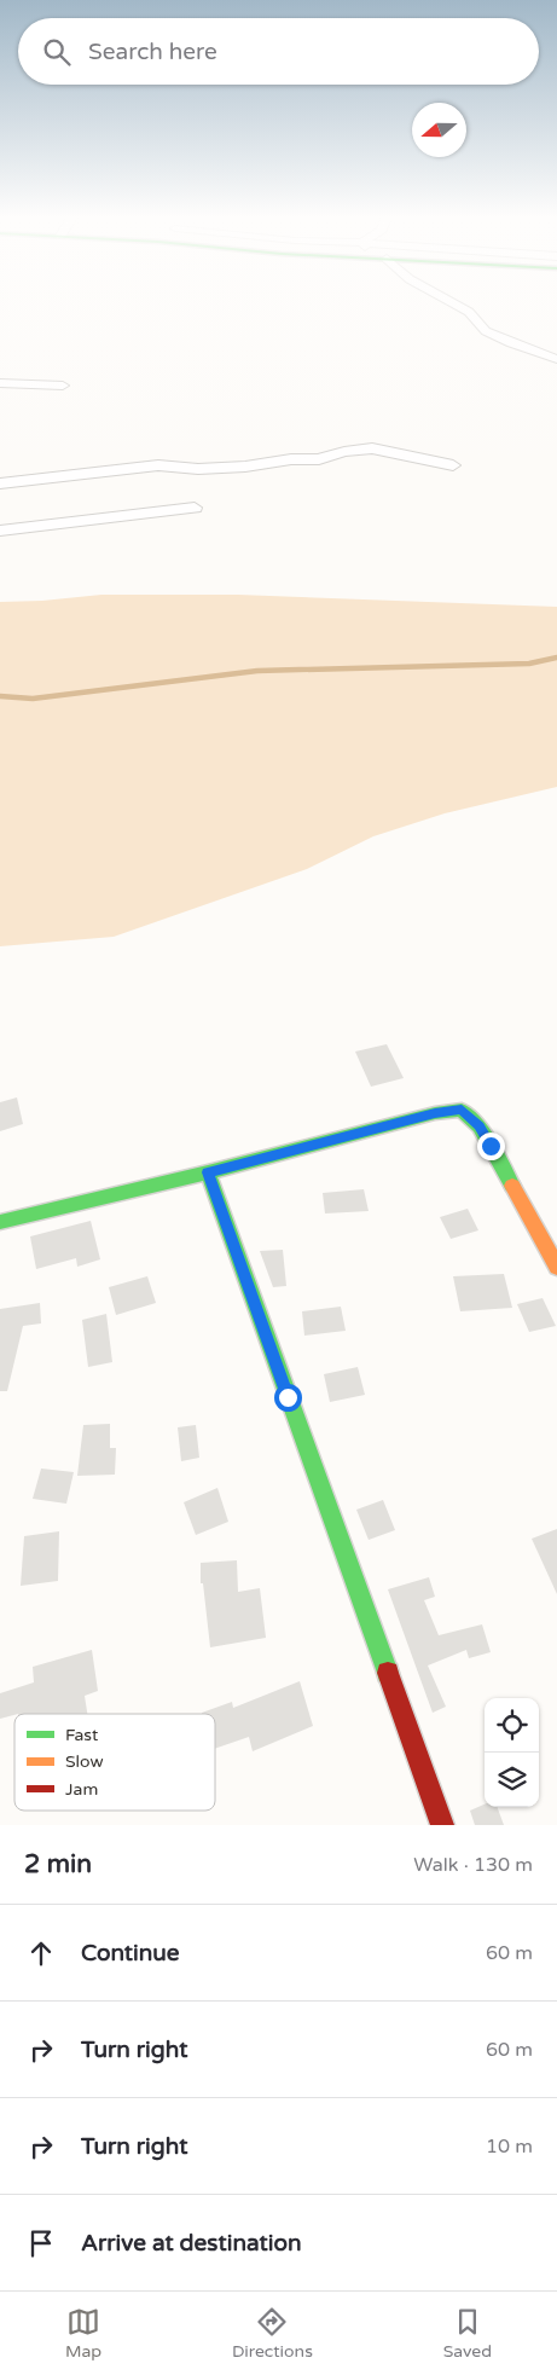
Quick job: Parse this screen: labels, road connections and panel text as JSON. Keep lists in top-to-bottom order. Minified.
{"legend":["Fast","Slow","Jam"],"north":"left","page":{"search":"Search here","heading":["2 min","Walk · 130 m"],"list":[["Continue","60 m"],["Turn right","60 m"],["Turn right","10 m"],"Arrive at destination"],"nav":["Map","Directions","Saved"]}}
